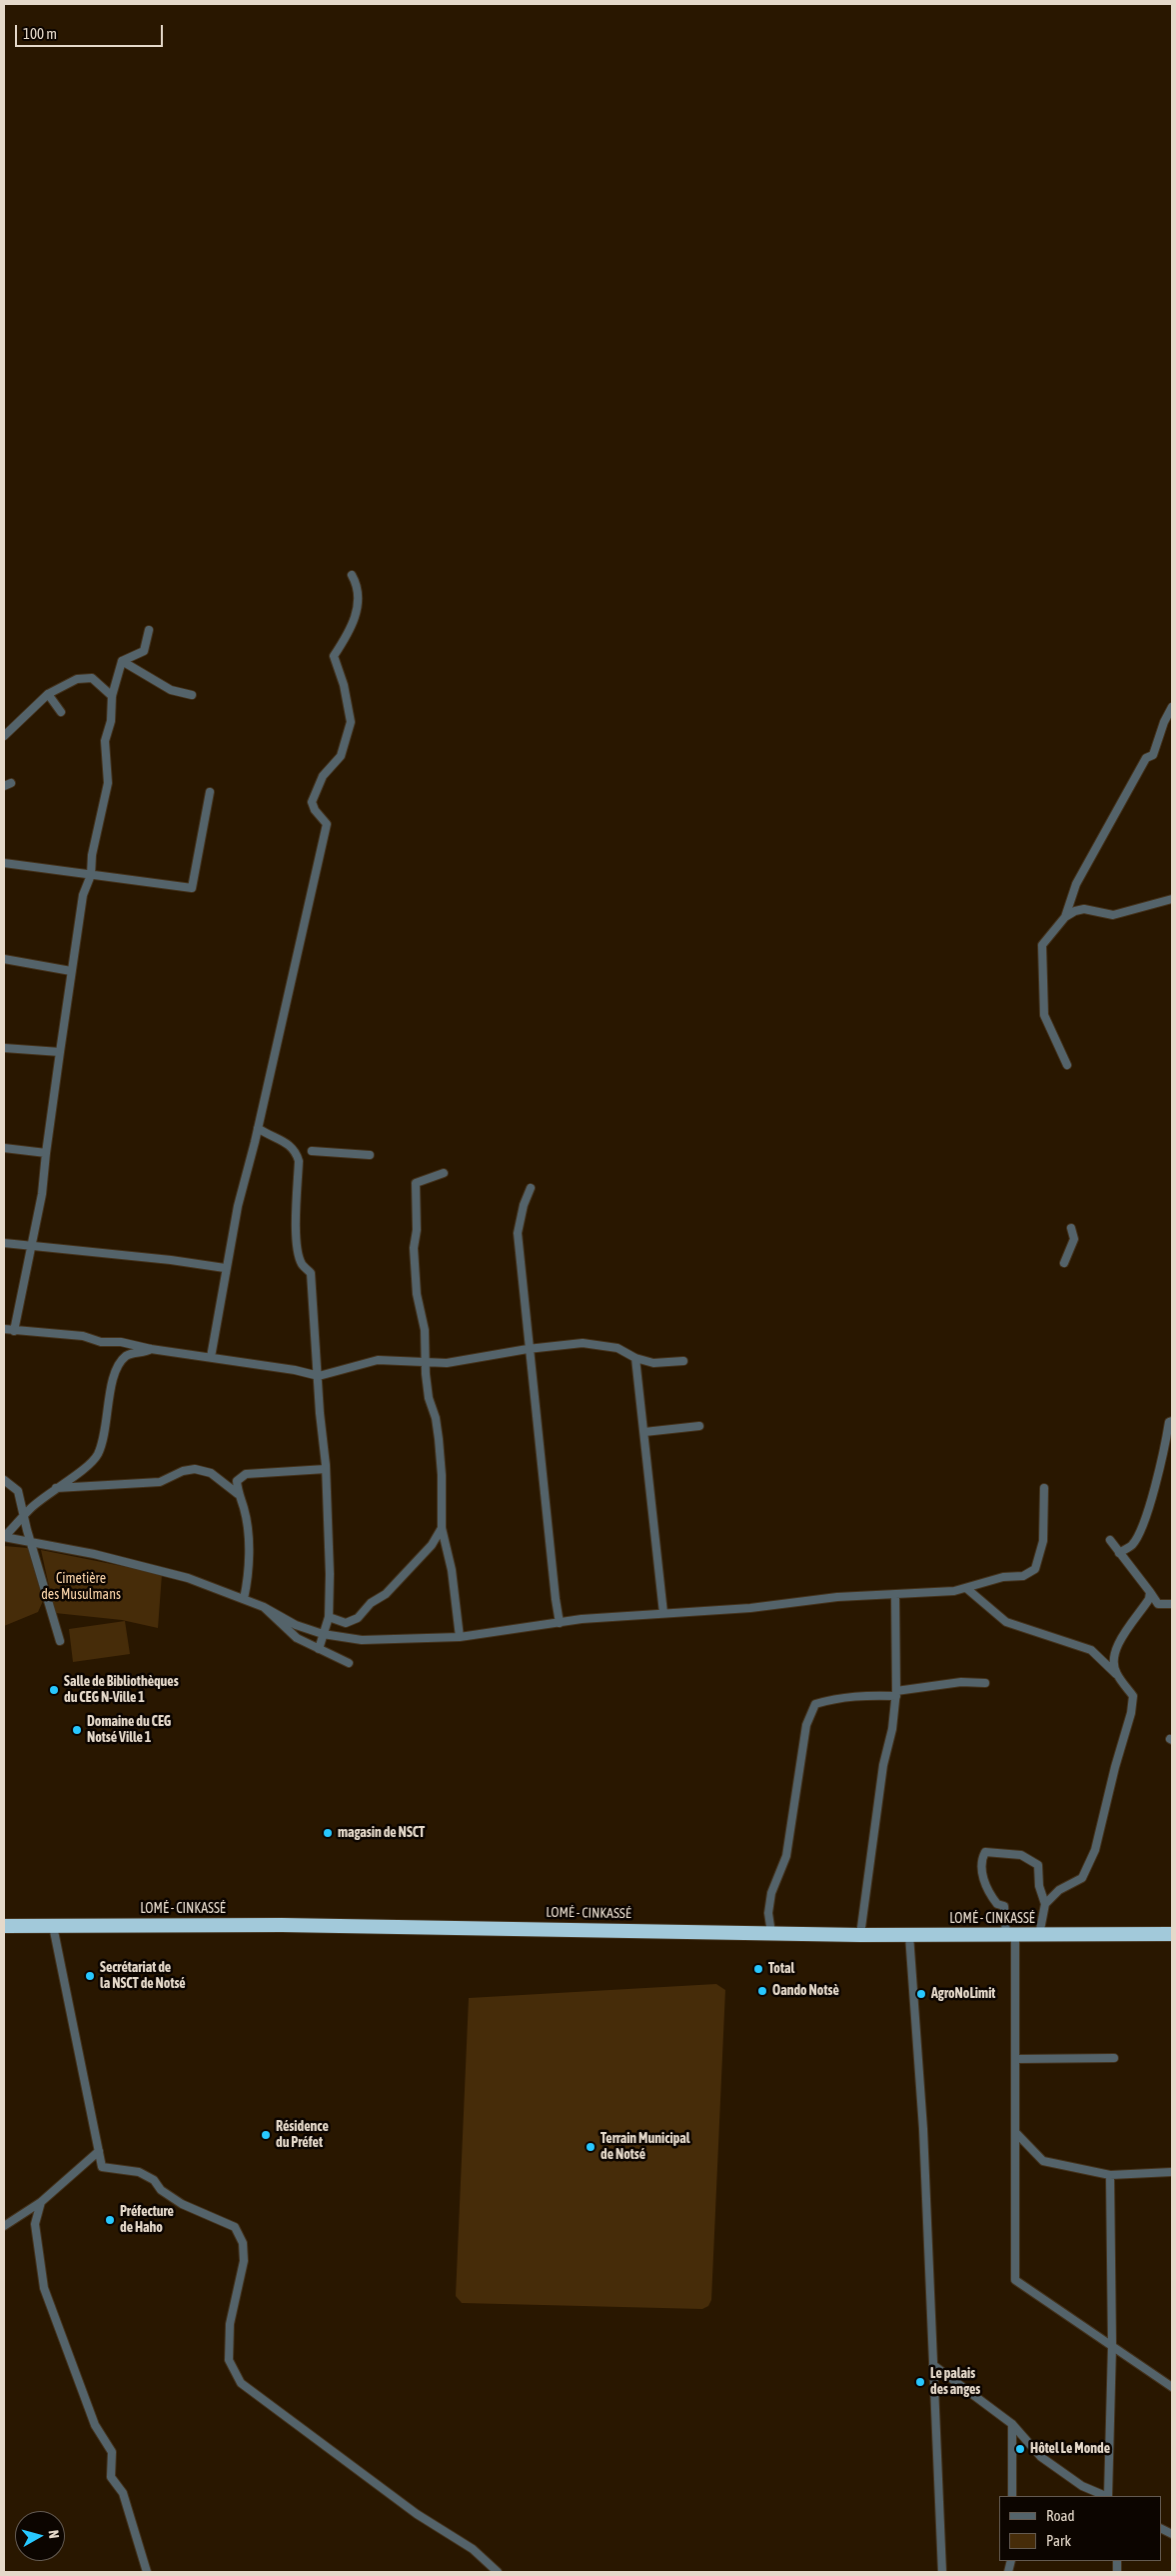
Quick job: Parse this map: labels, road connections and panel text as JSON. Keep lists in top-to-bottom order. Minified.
{"streets":{"highway":["LOMÉ - CINKASSÉ"]},"parks":["Cimetière des Musulmans"],"places":["Salle de Bibliothèques du CEG N-Ville 1","Domaine du CEG Notsé Ville 1","magasin de NSCT","Total","Secrétariat de la NSCT de Notsé","Oando Notsè","AgroNoLimit","Résidence du Préfet","Terrain Municipal de Notsé","Préfecture de Haho","Le palais des anges","Hôtel Le Monde"],"legend":["Road","Park"],"scale_bar":"100 m","north":"right"}
